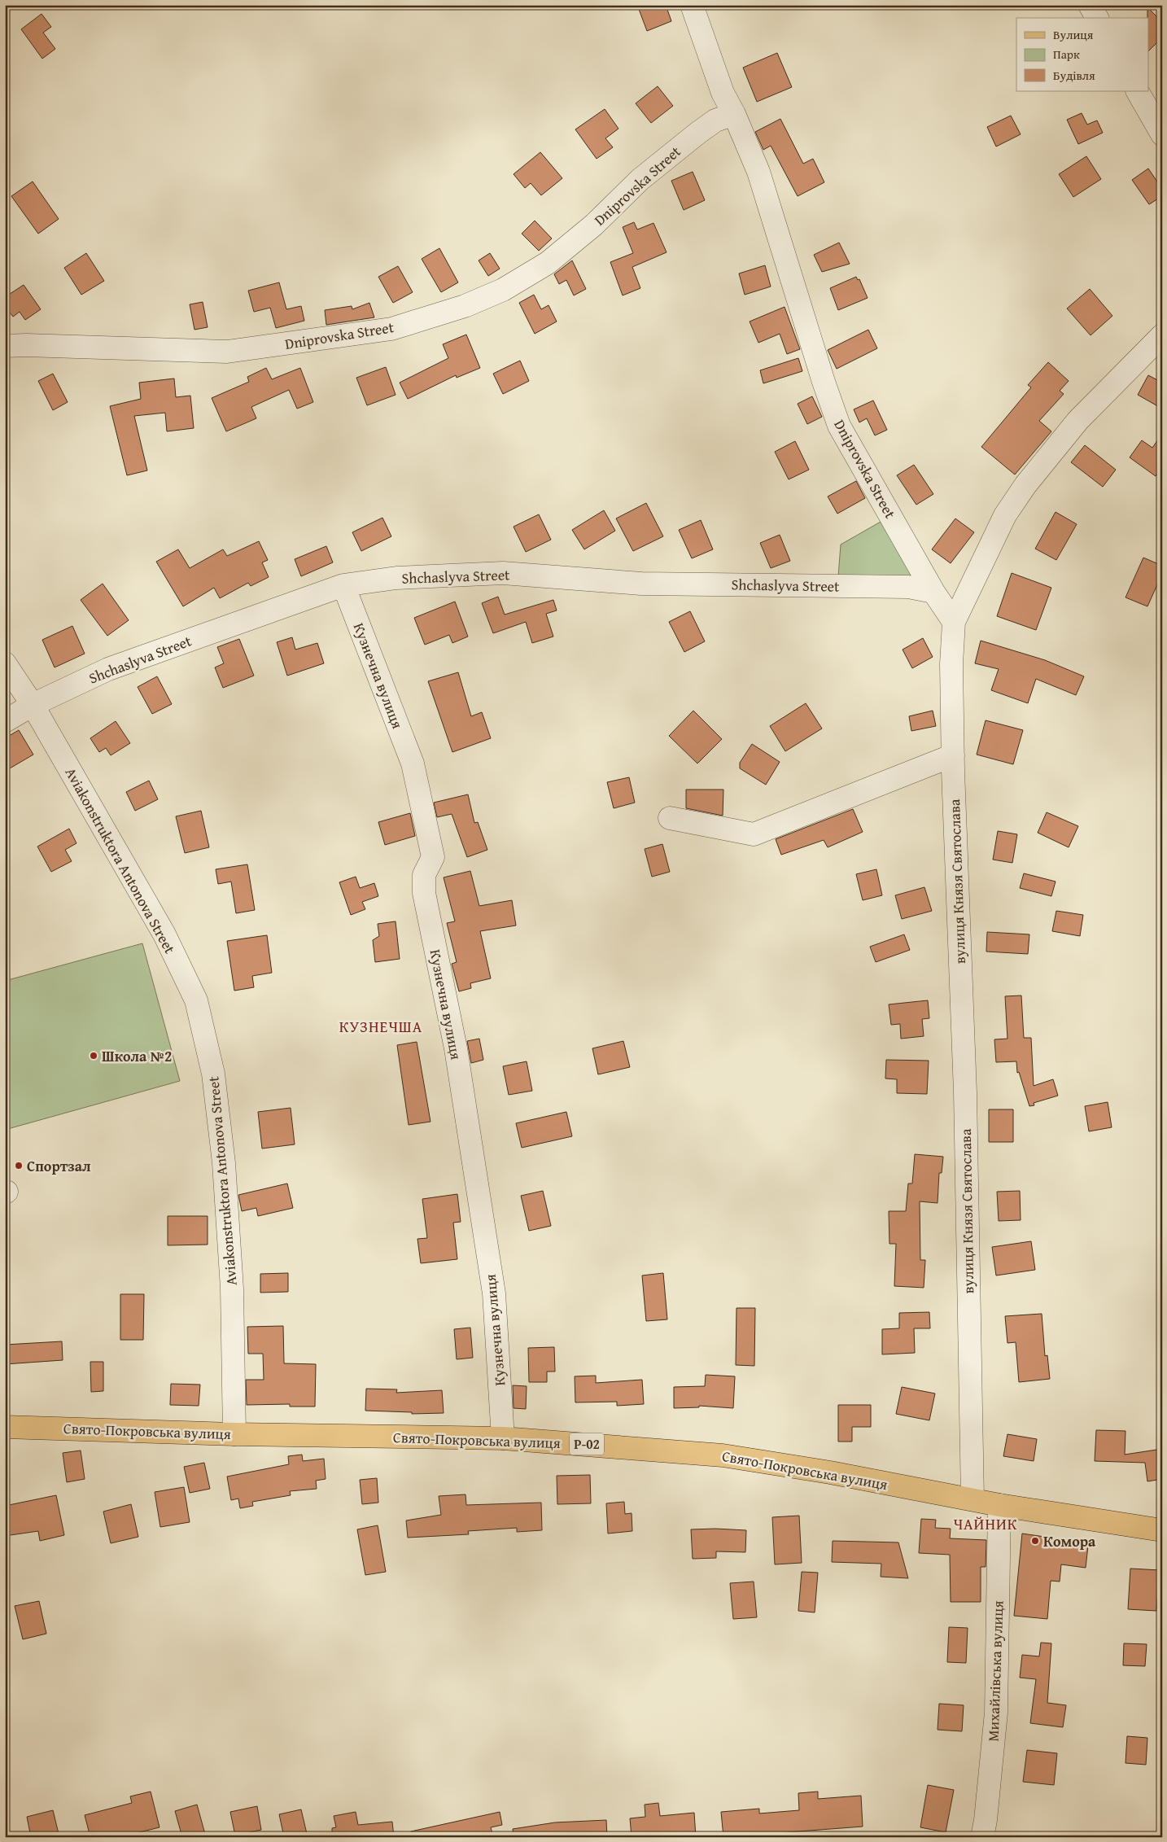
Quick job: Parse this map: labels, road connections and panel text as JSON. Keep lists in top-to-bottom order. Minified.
{"streets":{"main road":["Свято-Покровська вулиця","Р-02"],"street":["Dniprovska Street","Shchaslyva Street","Кузнечна вулиця","Aviakonstruktora Antonova Street","вулиця Князя Святослава","Михайлівська вулиця"]},"crossings":[["Dniprovska Street","Shchaslyva Street"],["Dniprovska Street","вулиця Князя Святослава"],["Shchaslyva Street","Кузнечна вулиця"],["Shchaslyva Street","Aviakonstruktora Antonova Street"],["Кузнечна вулиця","Свято-Покровська вулиця"],["Aviakonstruktora Antonova Street","Свято-Покровська вулиця"],["вулиця Князя Святослава","Свято-Покровська вулиця"],["Свято-Покровська вулиця","Михайлівська вулиця"]],"districts":["КУЗНЕЧША","ЧАЙНИК"],"places":["Школа №2","Спортзал","Комора"],"legend":["Вулиця","Парк","Будівля"]}
